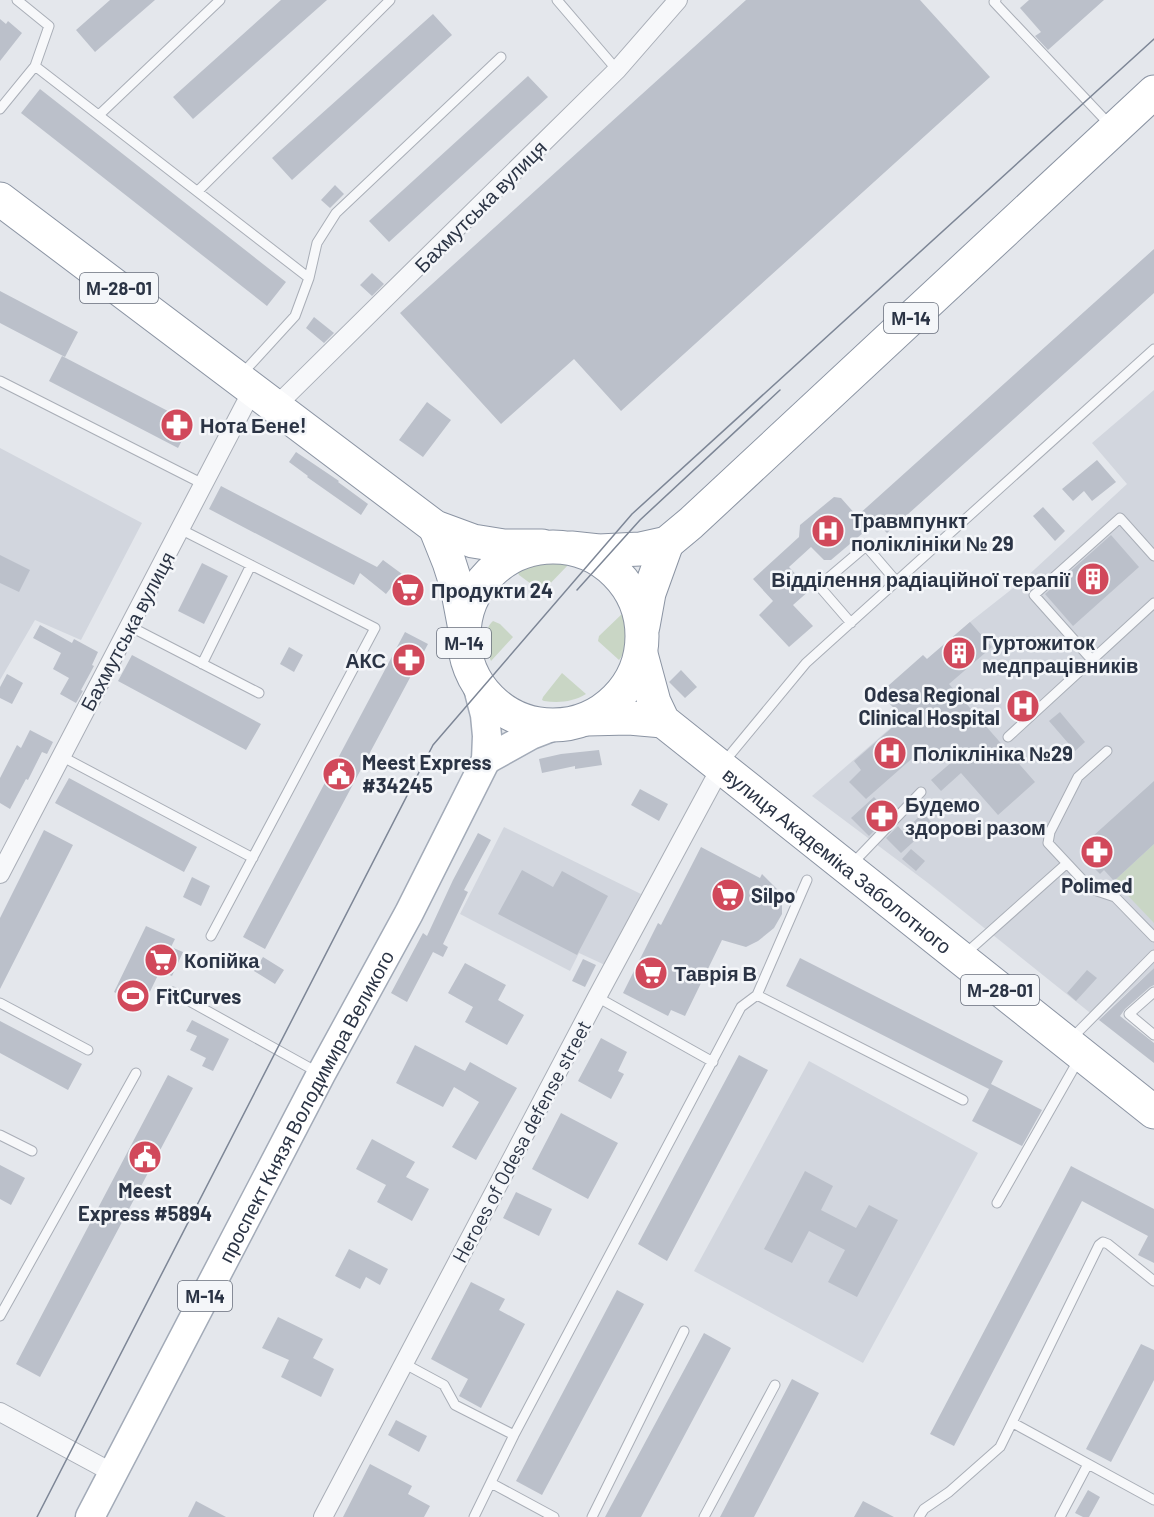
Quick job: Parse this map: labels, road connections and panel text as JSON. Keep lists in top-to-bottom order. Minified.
{"streets":{"highway":["М-28-01","М-14","вулиця Академіка Заболотного"],"main road":["проспект Князя Володимира Великого"],"street":["Бахмутська вулиця","Heroes of Odesa defense street"]},"crossings":[["Бахмутська вулиця","М-28-01"],["М-28-01","М-14"],["М-28-01","вулиця Академіка Заболотного"],["М-28-01","проспект Князя Володимира Великого"],["М-14","вулиця Академіка Заболотного"],["М-14","проспект Князя Володимира Великого"],["вулиця Академіка Заболотного","проспект Князя Володимира Великого"],["вулиця Академіка Заболотного","Heroes of Odesa defense street"]],"places":{"pharmacy":["Нота Бене!","АКС","Будемо здорові разом","Polimed"],"hospital":["Травмпункт поліклініки № 29","Odesa Regional Clinical Hospital","Поліклініка №29"],"building":["Відділення радіаційної терапії","Гуртожиток медпрацівників"],"supermarket":["Продукти 24","Silpo","Копійка","Таврія В"],"public building":["Meest Express #34245","Meest Express #5894"],"sports":["FitCurves"]}}
